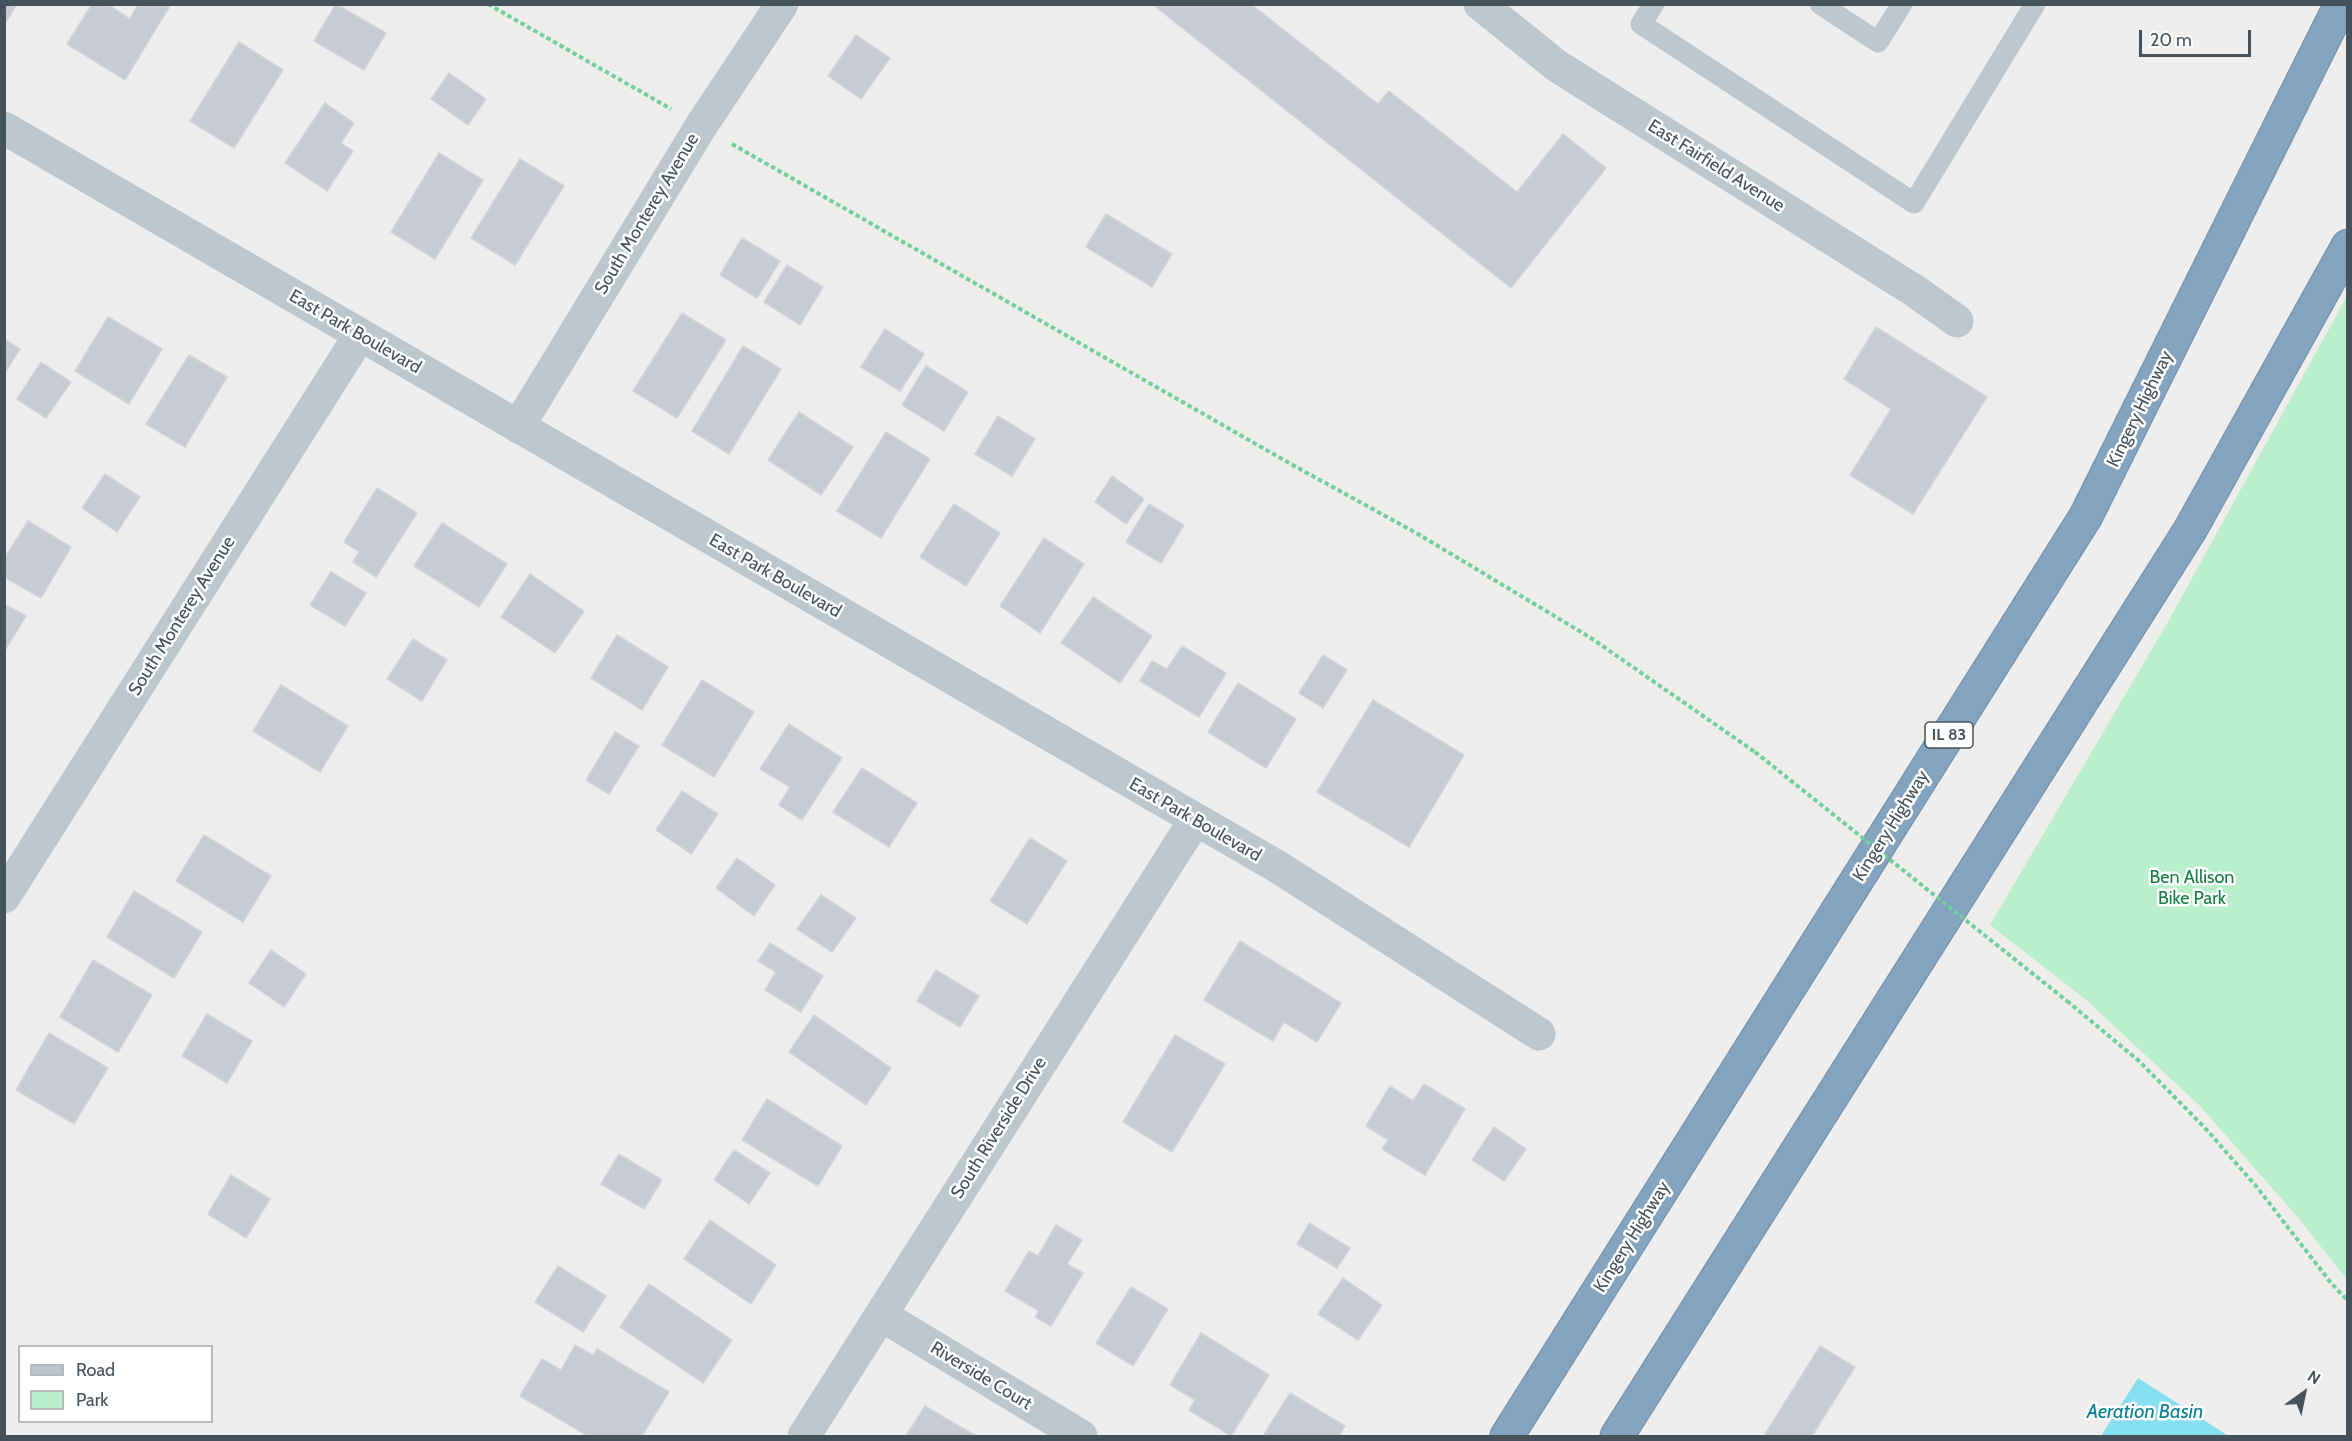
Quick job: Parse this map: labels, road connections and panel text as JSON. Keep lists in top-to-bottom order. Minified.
{"streets":{"highway":["Kingery Highway","IL 83"],"street":["East Fairfield Avenue","South Monterey Avenue","East Park Boulevard","South Riverside Drive","Riverside Court"]},"crossings":[["South Monterey Avenue","East Park Boulevard"],["East Park Boulevard","South Riverside Drive"],["South Riverside Drive","Riverside Court"]],"water":["Aeration Basin"],"parks":["Ben Allison Bike Park"],"legend":["Road","Park"],"scale_bar":"20 m","north":"top right"}
